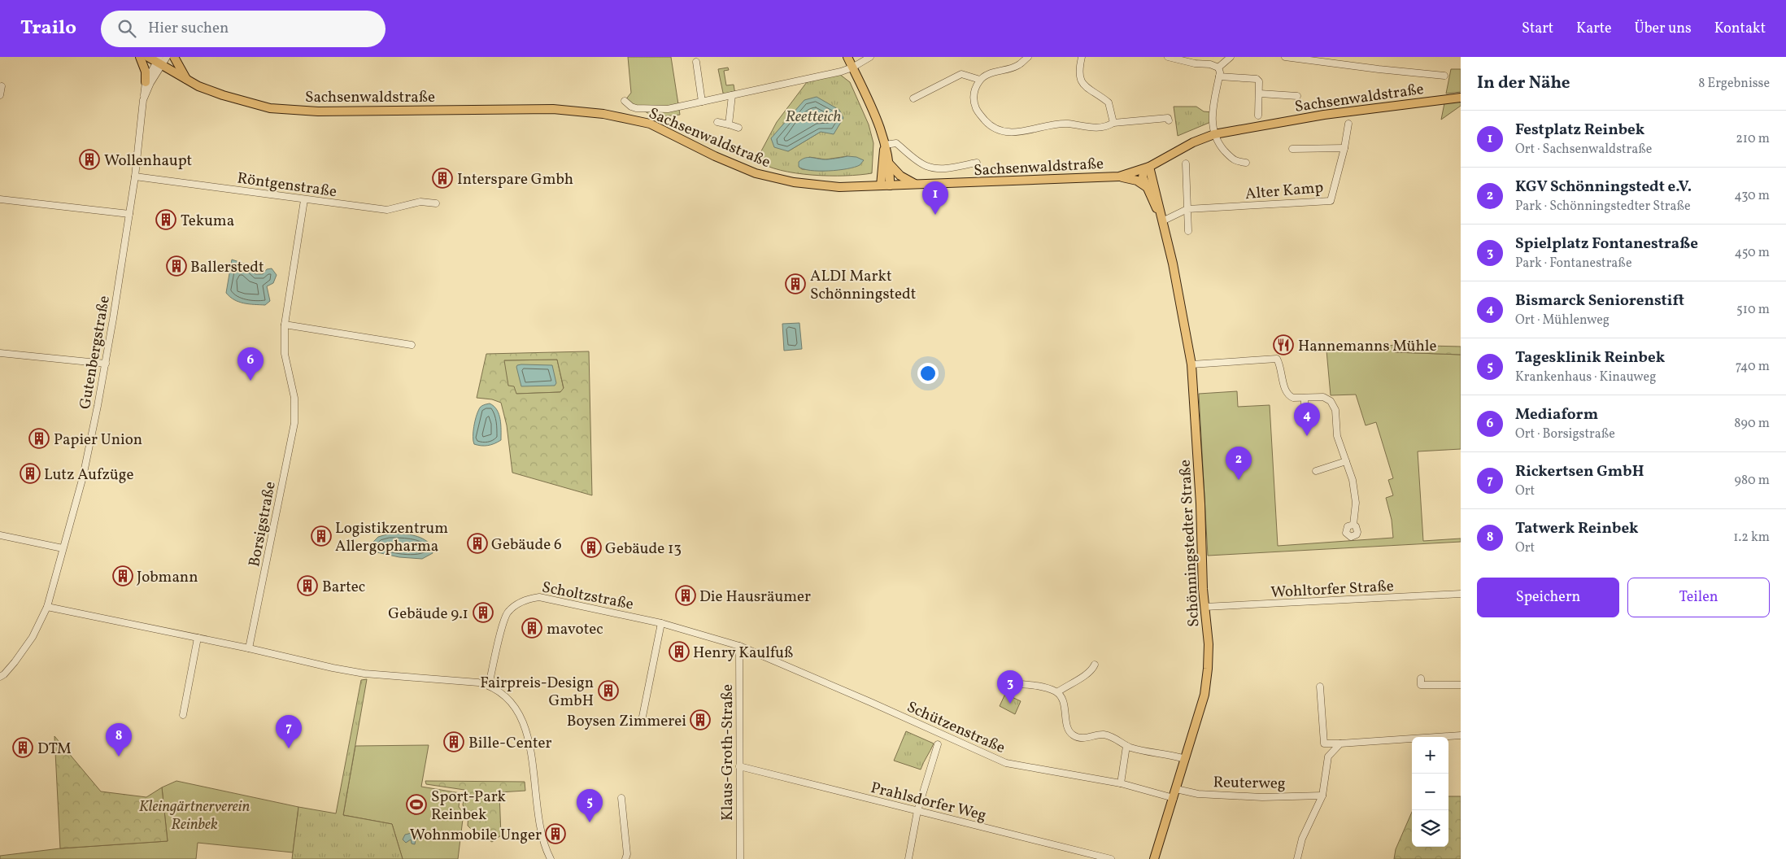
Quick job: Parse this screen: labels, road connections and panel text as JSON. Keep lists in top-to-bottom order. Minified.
{"streets":{"main road":["Sachsenwaldstraße","Schönningstedter Straße"],"street":["Röntgenstraße","Alter Kamp","Gutenbergstraße","Borsigstraße","Wohltorfer Straße","Scholtzstraße","Schützenstraße","Klaus-Groth-Straße","Reuterweg","Prahlsdorfer Weg"]},"crossings":[["Sachsenwaldstraße","Gutenbergstraße"],["Sachsenwaldstraße","Schönningstedter Straße"],["Röntgenstraße","Gutenbergstraße"],["Röntgenstraße","Borsigstraße"],["Schönningstedter Straße","Wohltorfer Straße"],["Schönningstedter Straße","Schützenstraße"],["Schönningstedter Straße","Reuterweg"],["Scholtzstraße","Schützenstraße"],["Scholtzstraße","Klaus-Groth-Straße"],["Schützenstraße","Klaus-Groth-Straße"],["Klaus-Groth-Straße","Prahlsdorfer Weg"]],"water":["Reetteich"],"parks":["Kleingärtnerverein Reinbek"],"places":{"building":["Wollenhaupt","Interspare Gmbh","Tekuma","Ballerstedt","ALDI Markt Schönningstedt","Papier Union","Lutz Aufzüge","Logistikzentrum Allergopharma","Gebäude 6","Gebäude 13","Jobmann","Bartec","Die Hausräumer","Gebäude 9.1","mavotec","Henry Kaulfuß","Fairpreis-Design GmbH","Boysen Zimmerei","Bille-Center","DTM","Wohnmobile Unger"],"restaurant":["Hannemanns Mühle"],"sports":["Sport-Park Reinbek"]},"page":{"header":"Trailo","search":"Hier suchen","nav":["Start","Karte","Über uns","Kontakt"],"heading":["In der Nähe","8 Ergebnisse"],"list":[{"mark":"1","name":"Festplatz Reinbek","note":"Ort · Sachsenwaldstraße","value":"210 m"},{"mark":"2","name":"KGV Schönningstedt e.V.","note":"Park · Schönningstedter Straße","value":"430 m"},{"mark":"3","name":"Spielplatz Fontanestraße","note":"Park · Fontanestraße","value":"450 m"},{"mark":"4","name":"Bismarck Seniorenstift","note":"Ort · Mühlenweg","value":"510 m"},{"mark":"5","name":"Tagesklinik Reinbek","note":"Krankenhaus · Kinauweg","value":"740 m"},{"mark":"6","name":"Mediaform","note":"Ort · Borsigstraße","value":"890 m"},{"mark":"7","name":"Rickertsen GmbH","note":"Ort","value":"980 m"},{"mark":"8","name":"Tatwerk Reinbek","note":"Ort","value":"1.2 km"}],"pins":["1","6","4","2","3","7","8","5"],"buttons":["Speichern","Teilen"],"map_buttons":["+","−"]}}
